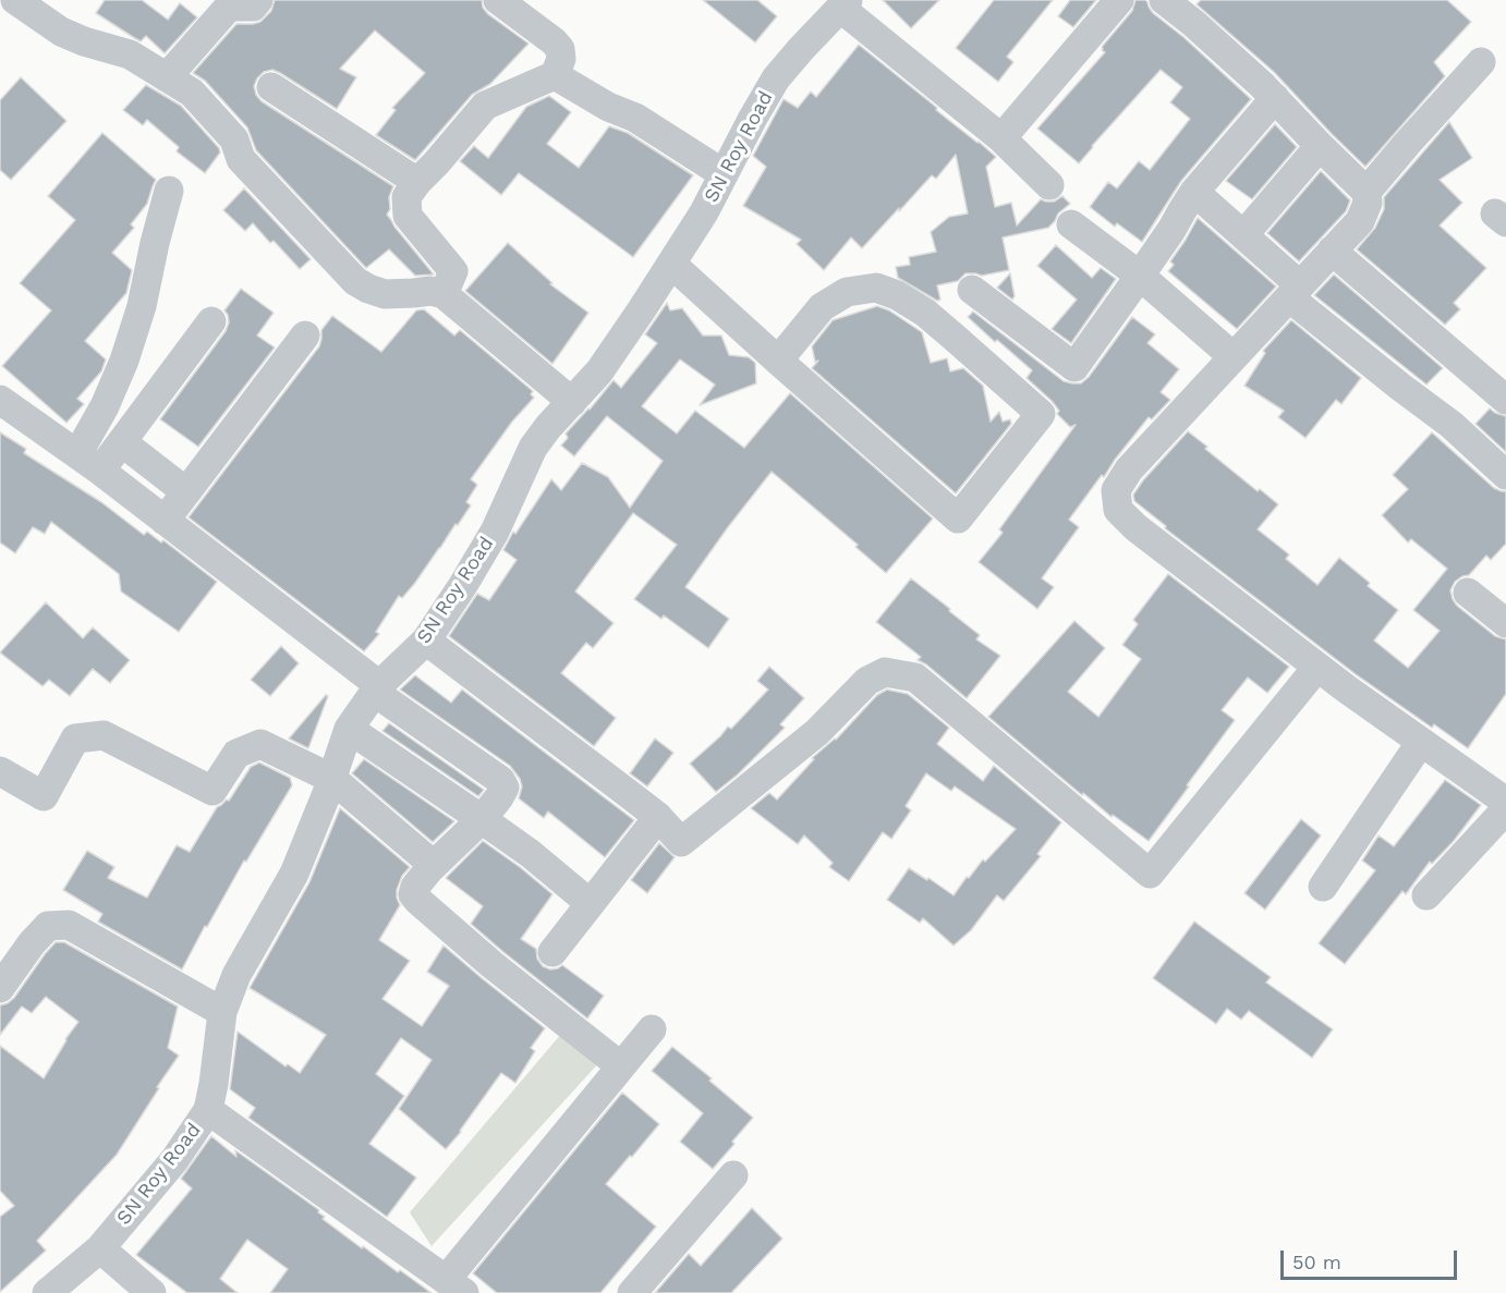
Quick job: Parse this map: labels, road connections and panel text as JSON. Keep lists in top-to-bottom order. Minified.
{"streets":{"street":["SN Roy Road"]},"scale_bar":"50 m"}
